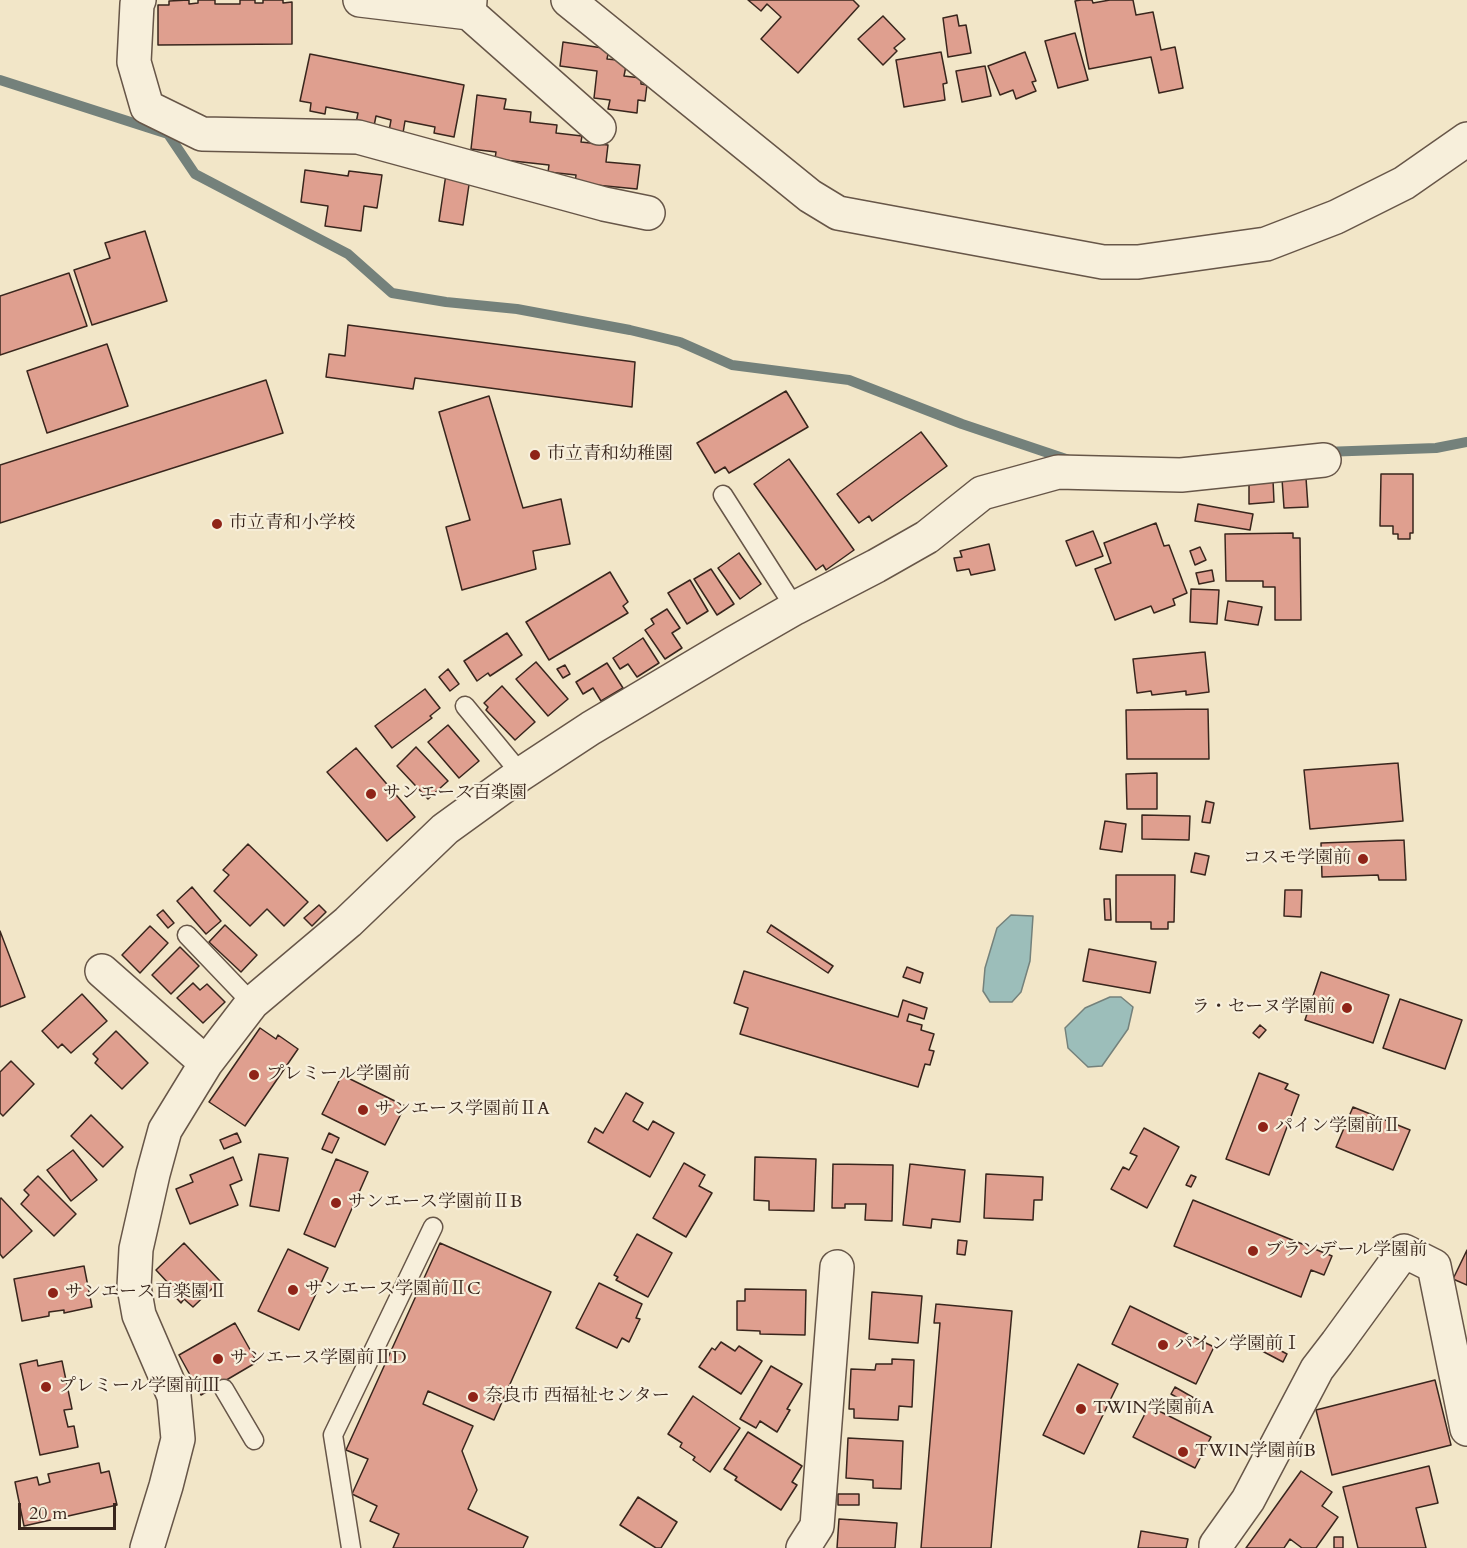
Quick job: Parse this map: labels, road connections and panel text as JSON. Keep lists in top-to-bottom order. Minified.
{"places":["市立青和幼稚園","市立青和小学校","サンエース百楽園","コスモ学園前","ラ・セーヌ学園前","プレミール学園前","サンエース学園前ⅡA","パイン学園前Ⅱ","サンエース学園前ⅡB","ブランデール学園前","サンエース学園前ⅡC","サンエース百楽園Ⅱ","パイン学園前Ⅰ","サンエース学園前ⅡD","プレミール学園前Ⅲ","奈良市 西福祉センター","TWIN学園前A","TWIN学園前B"],"scale_bar":"20 m"}
